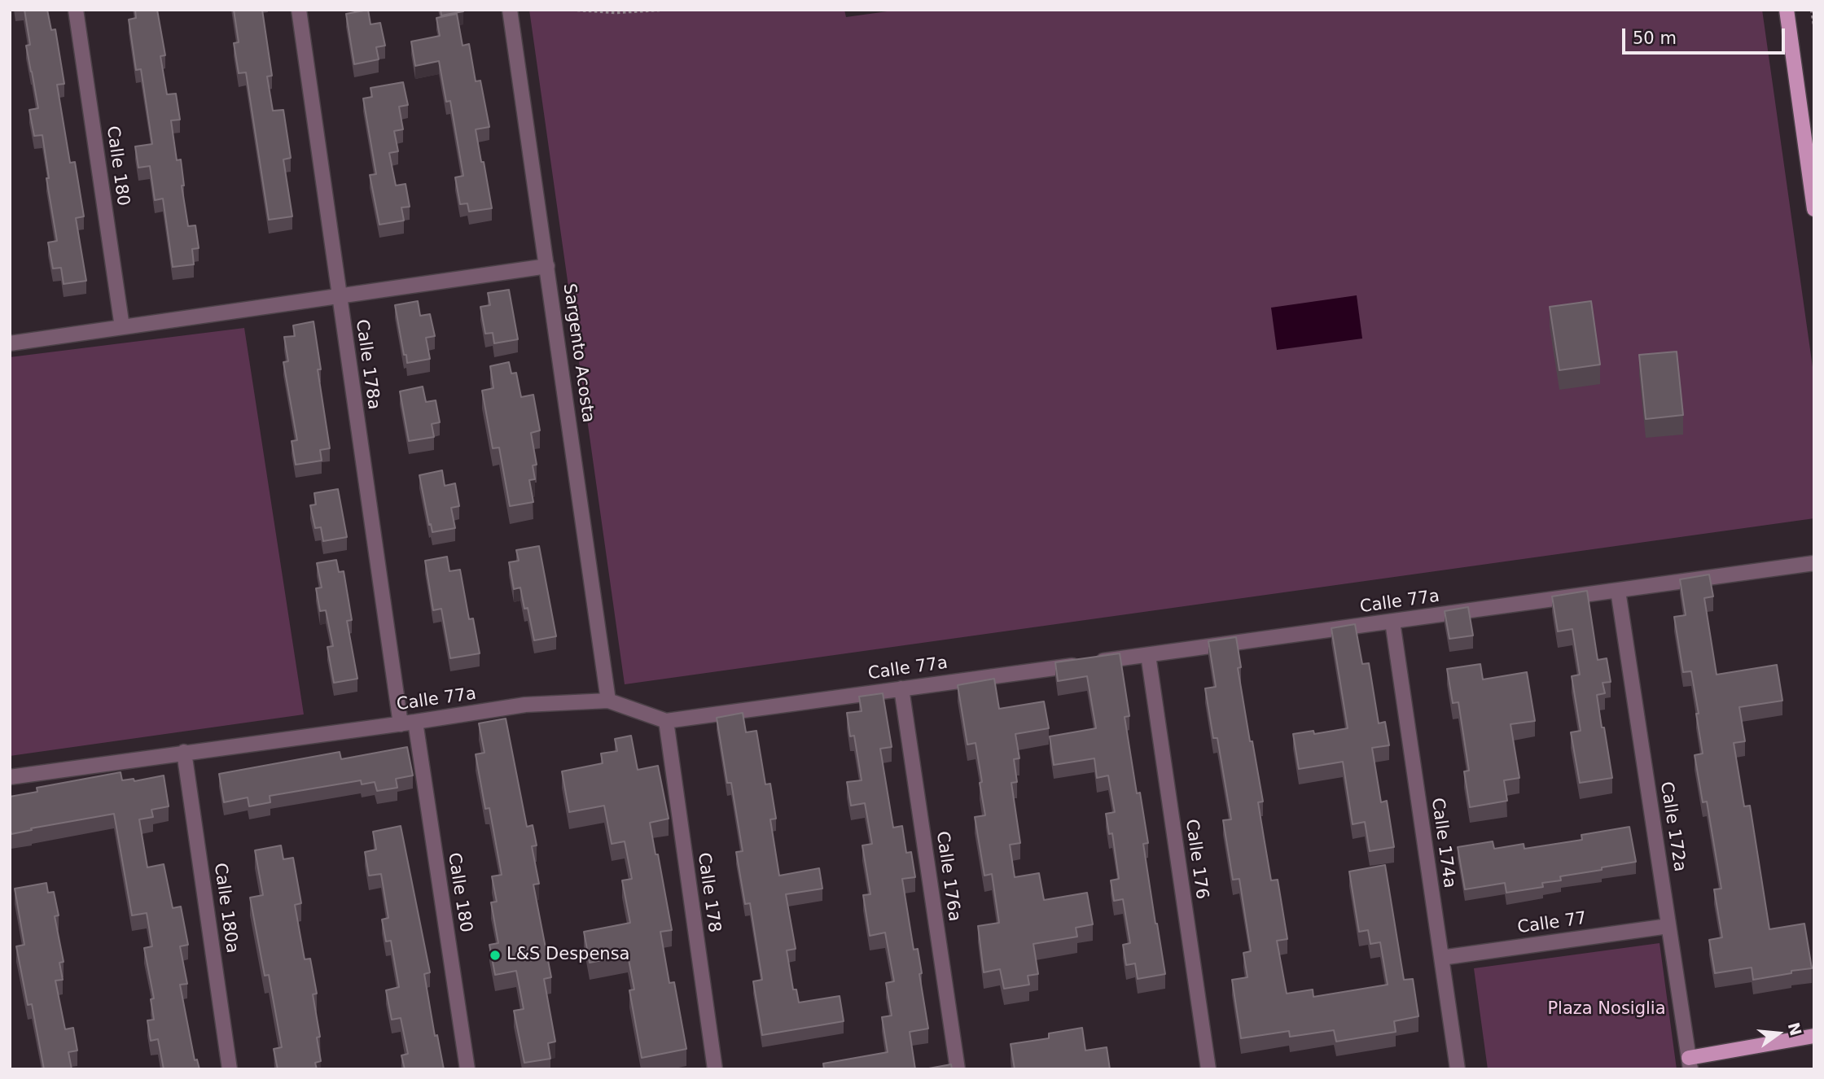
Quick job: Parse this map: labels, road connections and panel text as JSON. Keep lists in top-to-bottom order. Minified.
{"streets":{"street":["Calle 180","Sargento Acosta","Calle 178a","Calle 77a","Calle 172a","Calle 174a","Calle 176","Calle 176a","Calle 178","Calle 180a","Calle 77"]},"crossings":[["Calle 180","Calle 178a"],["Calle 180","Calle 77a"],["Sargento Acosta","Calle 77a"],["Calle 178a","Calle 77a"],["Calle 77a","Calle 172a"],["Calle 77a","Calle 174a"],["Calle 77a","Calle 176"],["Calle 77a","Calle 176a"],["Calle 77a","Calle 178"],["Calle 77a","Calle 180a"],["Calle 172a","Calle 77"],["Calle 174a","Calle 77"]],"parks":["Plaza Nosiglia"],"places":["L&S Despensa"],"scale_bar":"50 m","north":"right"}
